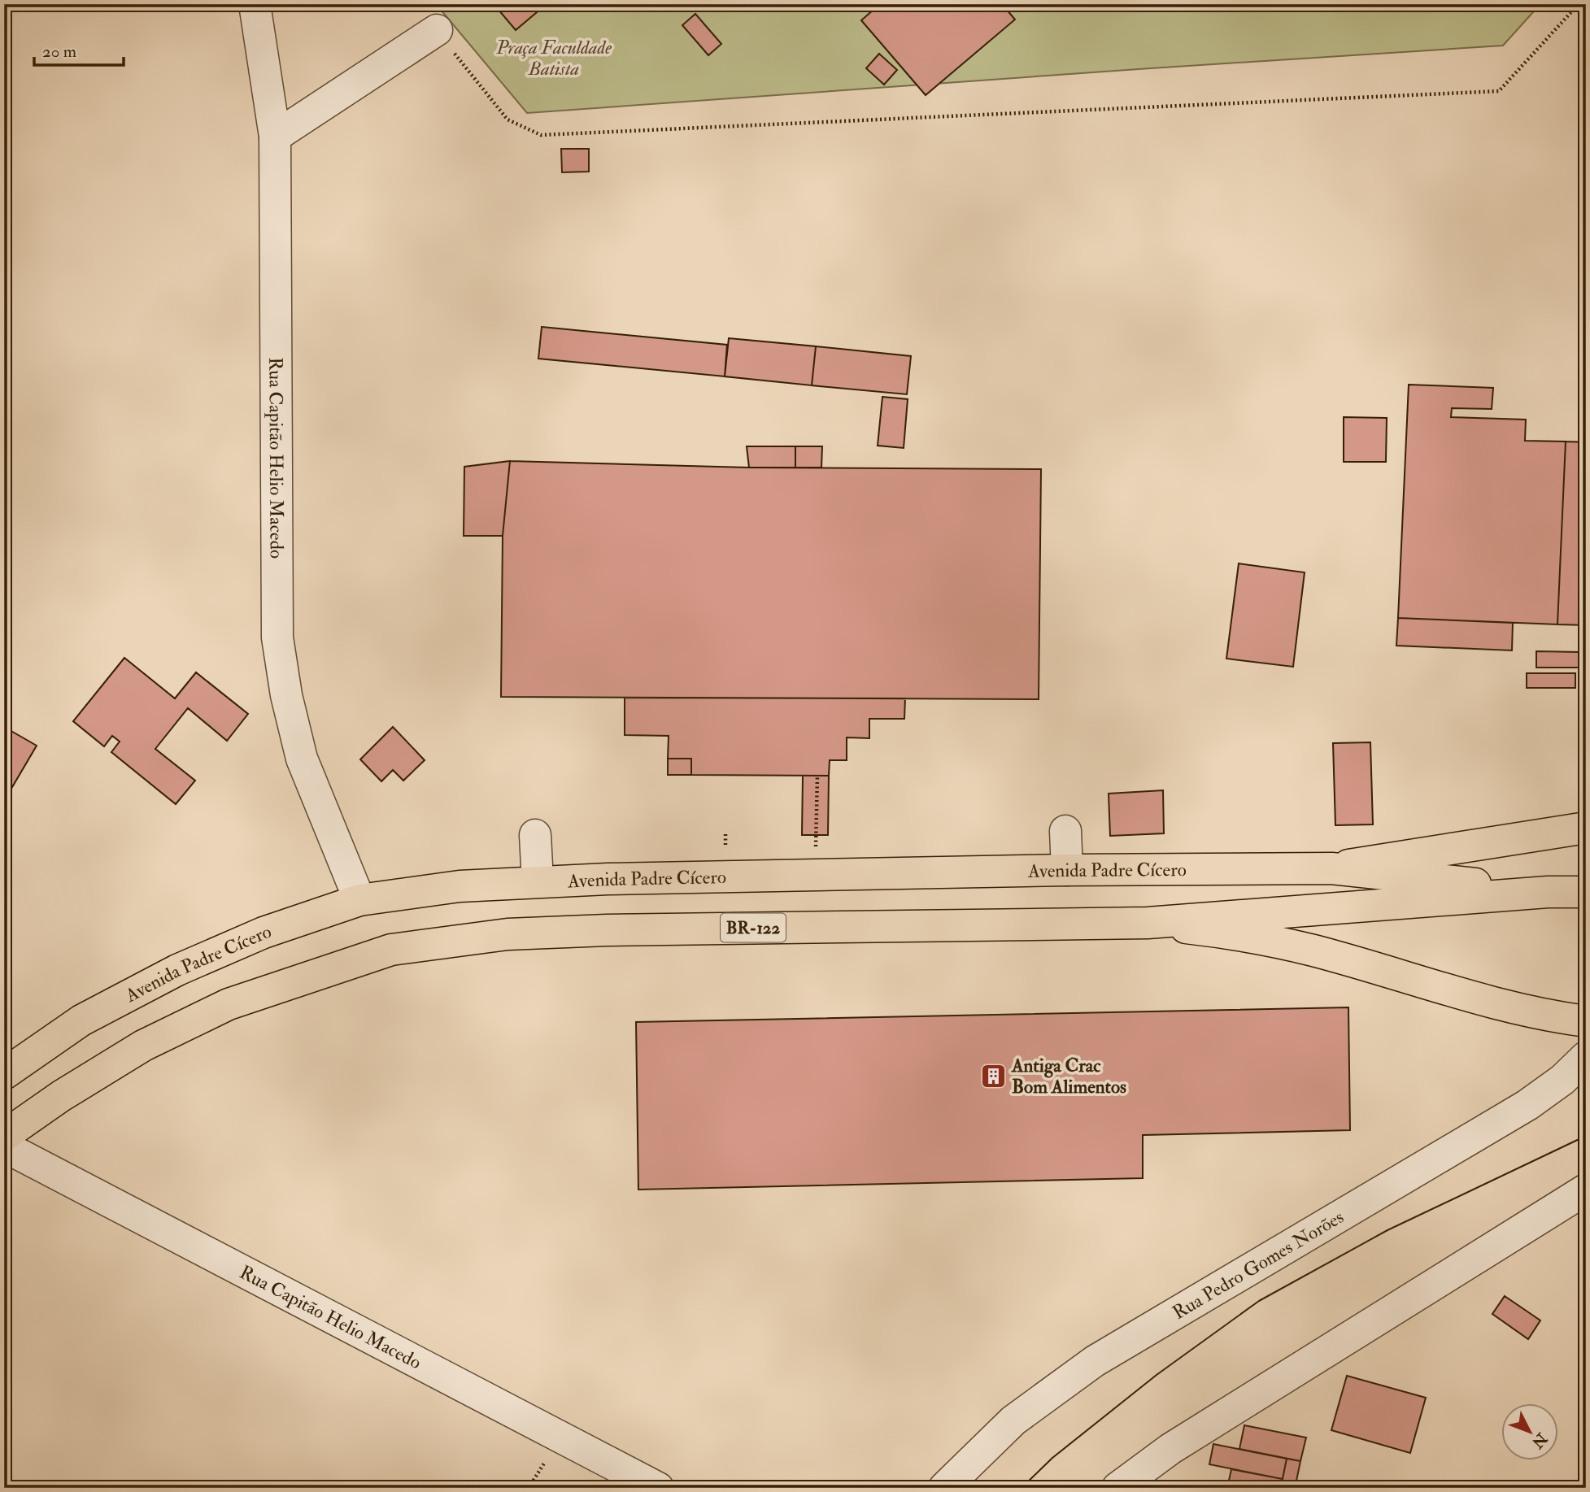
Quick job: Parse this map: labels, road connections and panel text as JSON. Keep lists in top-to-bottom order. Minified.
{"streets":{"main road":["Avenida Padre Cícero","BR-122"],"street":["Rua Capitão Helio Macedo","Rua Pedro Gomes Norões"]},"crossings":[["Rua Capitão Helio Macedo","Avenida Padre Cícero"]],"parks":["Praça Faculdade Batista"],"places":{"building":["Antiga Crac Bom Alimentos"]},"scale_bar":"20 m","north":"bottom right"}
